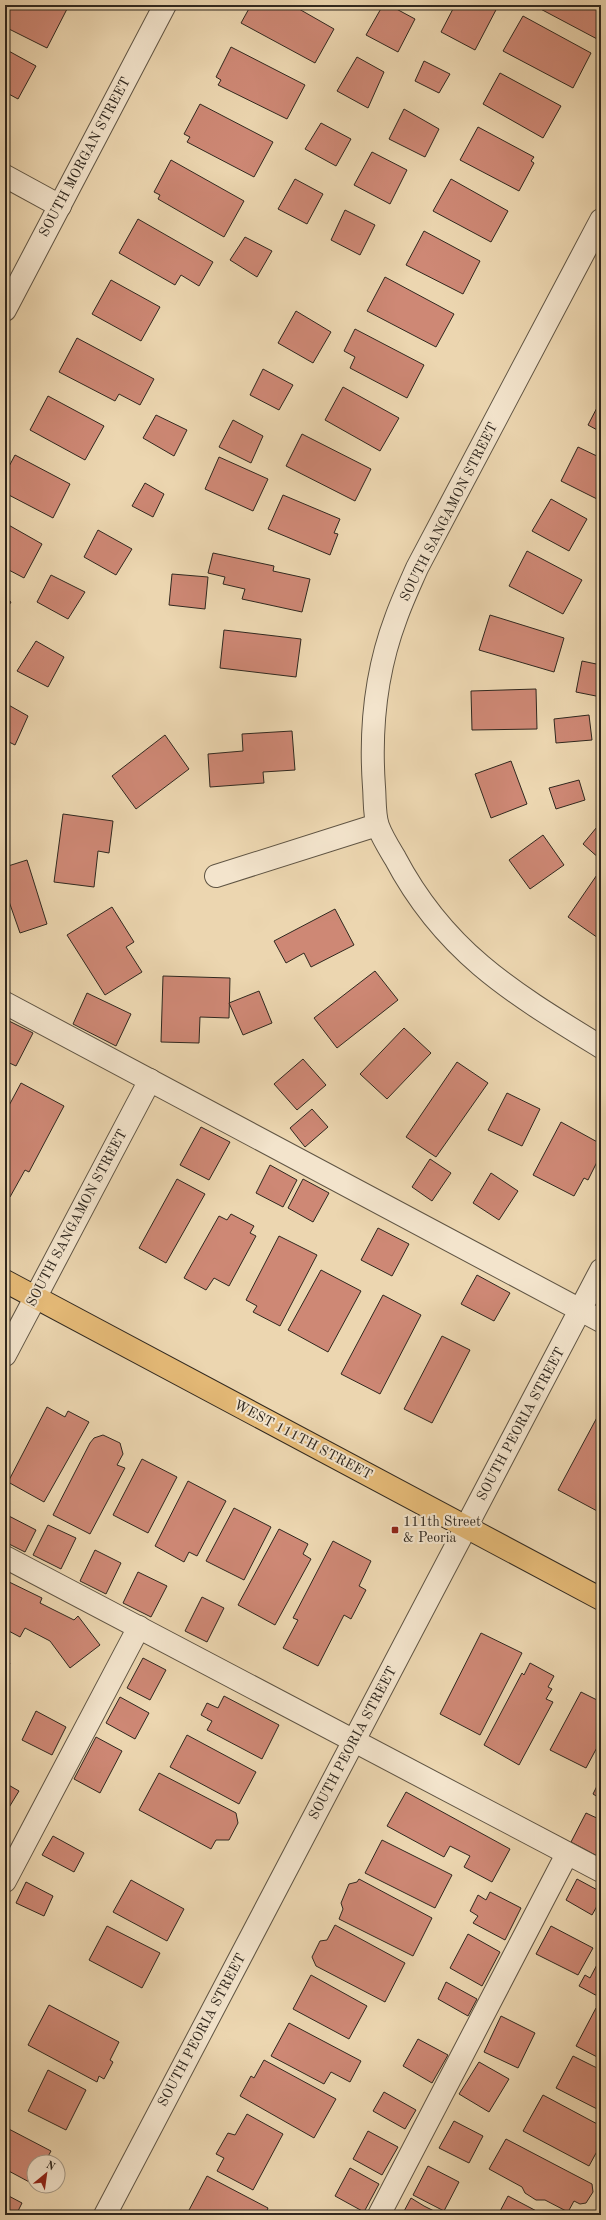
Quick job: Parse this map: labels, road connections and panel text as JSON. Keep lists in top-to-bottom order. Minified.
{"streets":{"main road":["WEST 111TH STREET"],"street":["SOUTH MORGAN STREET","SOUTH SANGAMON STREET","SOUTH PEORIA STREET"]},"crossings":[["SOUTH SANGAMON STREET","WEST 111TH STREET"],["SOUTH PEORIA STREET","WEST 111TH STREET"]],"places":{"transit":["111th Street & Peoria"]},"north":"top right"}
